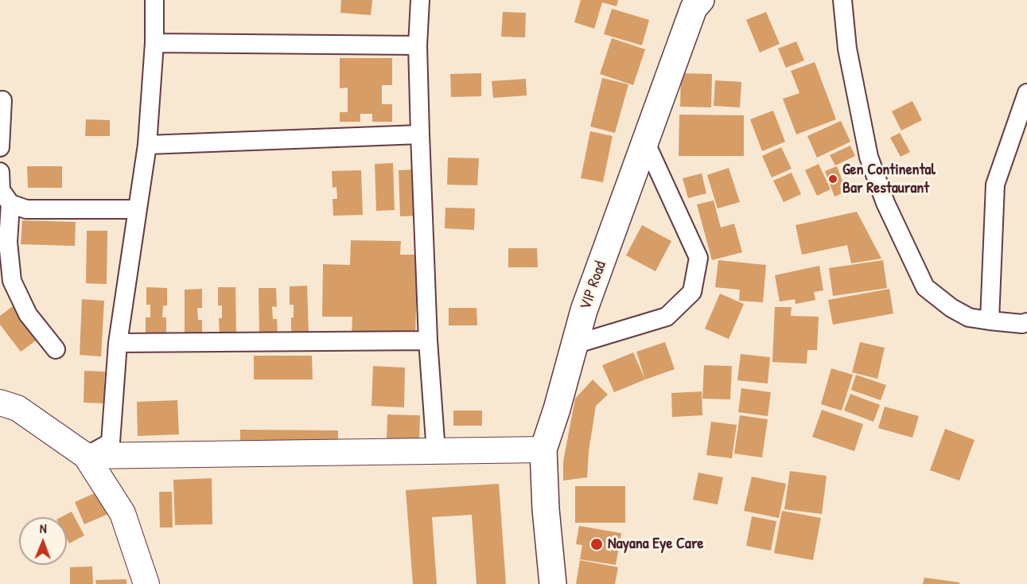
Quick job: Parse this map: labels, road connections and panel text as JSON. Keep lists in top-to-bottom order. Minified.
{"streets":{"highway":["VIP Road"]},"places":["Gen Continental Bar Restaurant","Nayana Eye Care"],"north":"top"}
